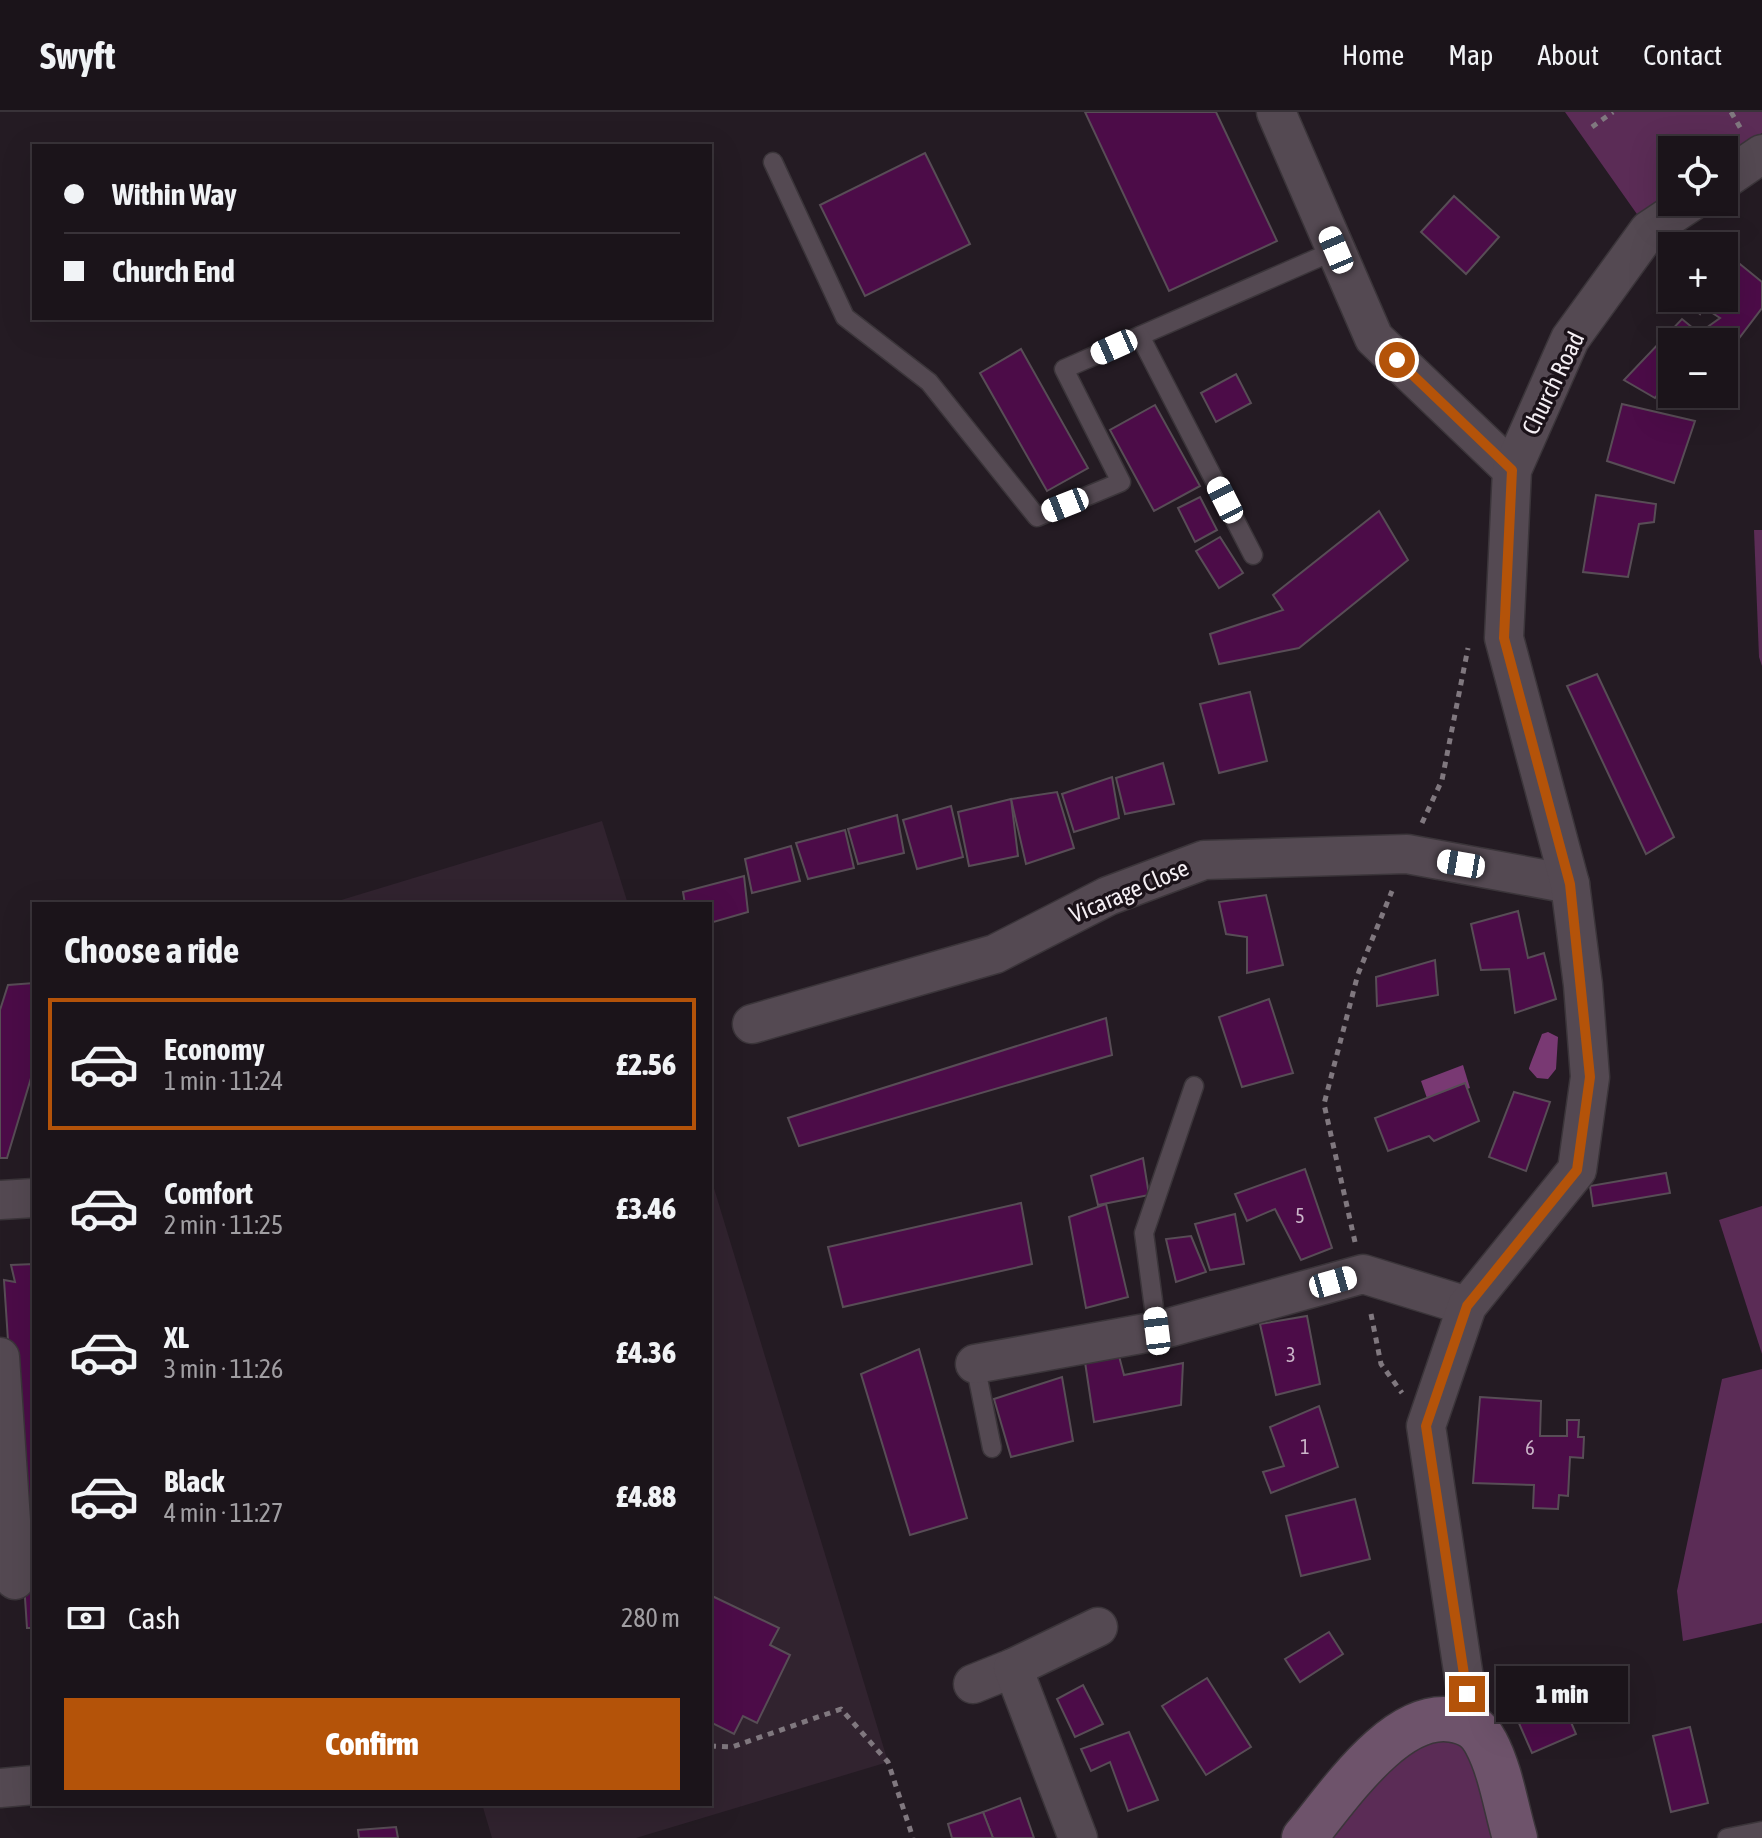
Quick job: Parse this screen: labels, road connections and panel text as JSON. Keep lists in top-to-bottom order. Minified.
{"streets":{"street":["Church Road","Vicarage Close"]},"crossings":[["Church Road","Vicarage Close"]],"house_numbers":["5","3","1","6"],"page":{"header":"Swyft","nav":["Home","Map","About","Contact"],"map_buttons":["+","−"],"banner":["Within Way","Church End"],"heading":"Choose a ride","list":[{"name":"Economy","note":"1 min · 11:24","value":"£2.56"},{"name":"Comfort","note":"2 min · 11:25","value":"£3.46"},{"name":"XL","note":"3 min · 11:26","value":"£4.36"},{"name":"Black","note":"4 min · 11:27","value":"£4.88"}],"pay":["Cash","280 m"],"bubble":"1 min","buttons":"Confirm"}}
